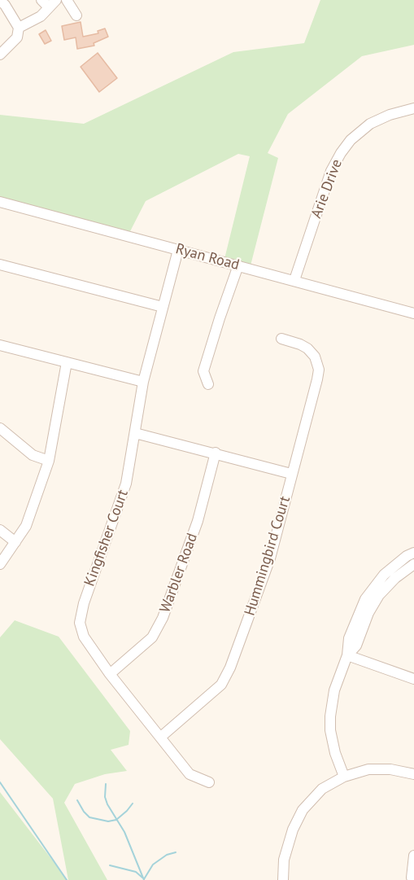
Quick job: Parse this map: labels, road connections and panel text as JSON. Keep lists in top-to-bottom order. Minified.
{"streets":{"street":["Arie Drive","Ryan Road","Kingfisher Court","Hummingbird Court","Warbler Road"]},"crossings":[["Arie Drive","Ryan Road"],["Ryan Road","Kingfisher Court"],["Kingfisher Court","Hummingbird Court"],["Kingfisher Court","Warbler Road"]]}
